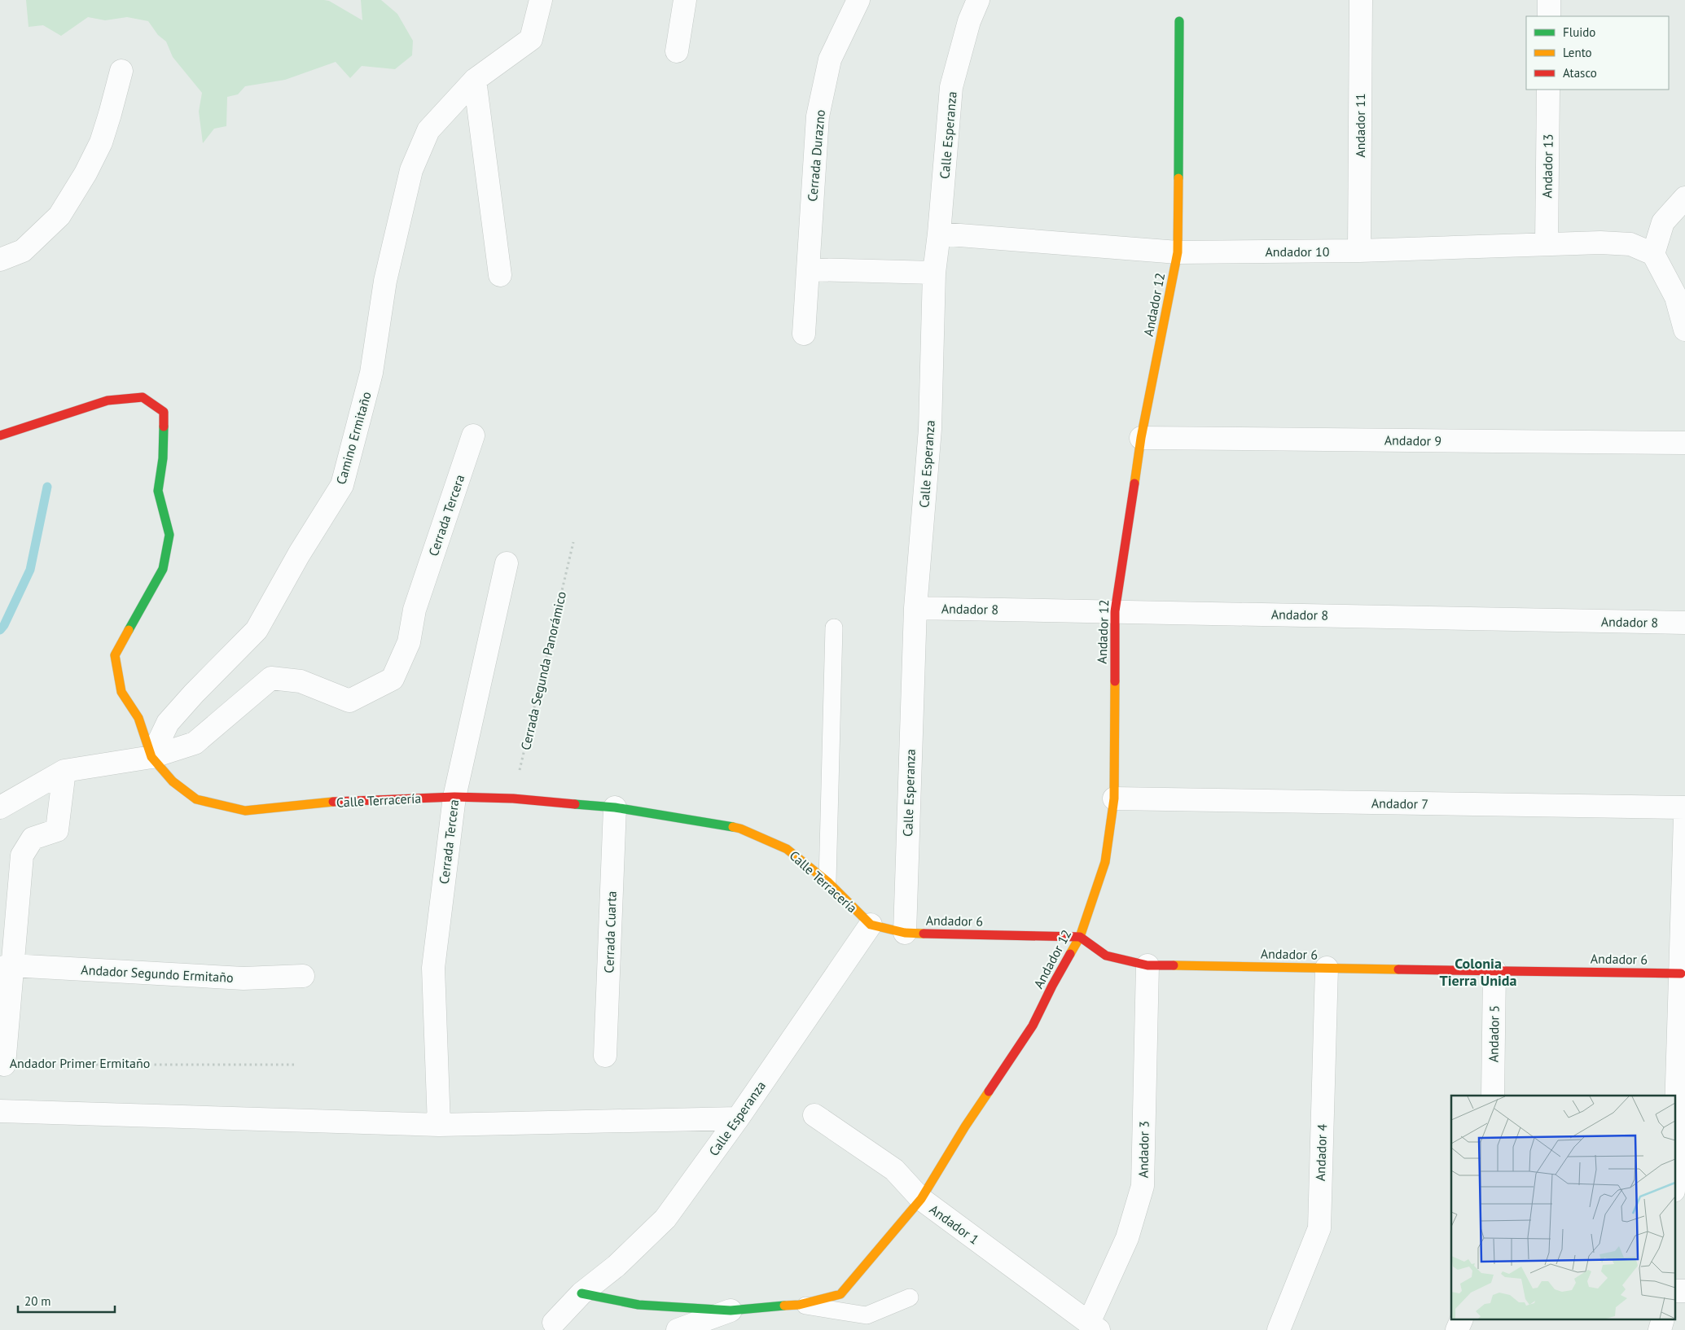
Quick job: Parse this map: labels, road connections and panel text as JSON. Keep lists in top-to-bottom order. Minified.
{"streets":{"street":["Andador 11","Calle Esperanza","Cerrada Durazno","Andador 13","Andador 10","Andador 12","Camino Ermitaño","Andador 9","Cerrada Tercera","Andador 8","Calle Terracería","Andador 7","Andador 6","Cerrada Cuarta","Andador Segundo Ermitaño","Andador 5","Andador Primer Ermitaño","Andador 3","Andador 4","Andador 1"],"path":["Cerrada Segunda Panorámico"]},"crossings":[["Andador 11","Andador 10"],["Calle Esperanza","Andador 10"],["Calle Esperanza","Andador 8"],["Calle Esperanza","Calle Terracería"],["Calle Esperanza","Andador 6"],["Andador 13","Andador 10"],["Andador 10","Andador 12"],["Andador 12","Andador 9"],["Andador 12","Andador 8"],["Andador 12","Andador 7"],["Andador 12","Andador 6"],["Andador 12","Andador 1"],["Camino Ermitaño","Cerrada Tercera"],["Camino Ermitaño","Calle Terracería"],["Cerrada Tercera","Calle Terracería"],["Cerrada Segunda Panorámico","Calle Terracería"],["Calle Terracería","Cerrada Cuarta"],["Andador 6","Andador 5"],["Andador 6","Andador 3"],["Andador 6","Andador 4"],["Andador Segundo Ermitaño","Andador Primer Ermitaño"],["Andador 3","Andador 1"]],"districts":["Colonia Tierra Unida"],"legend":["Fluido","Lento","Atasco"],"scale_bar":"20 m"}
